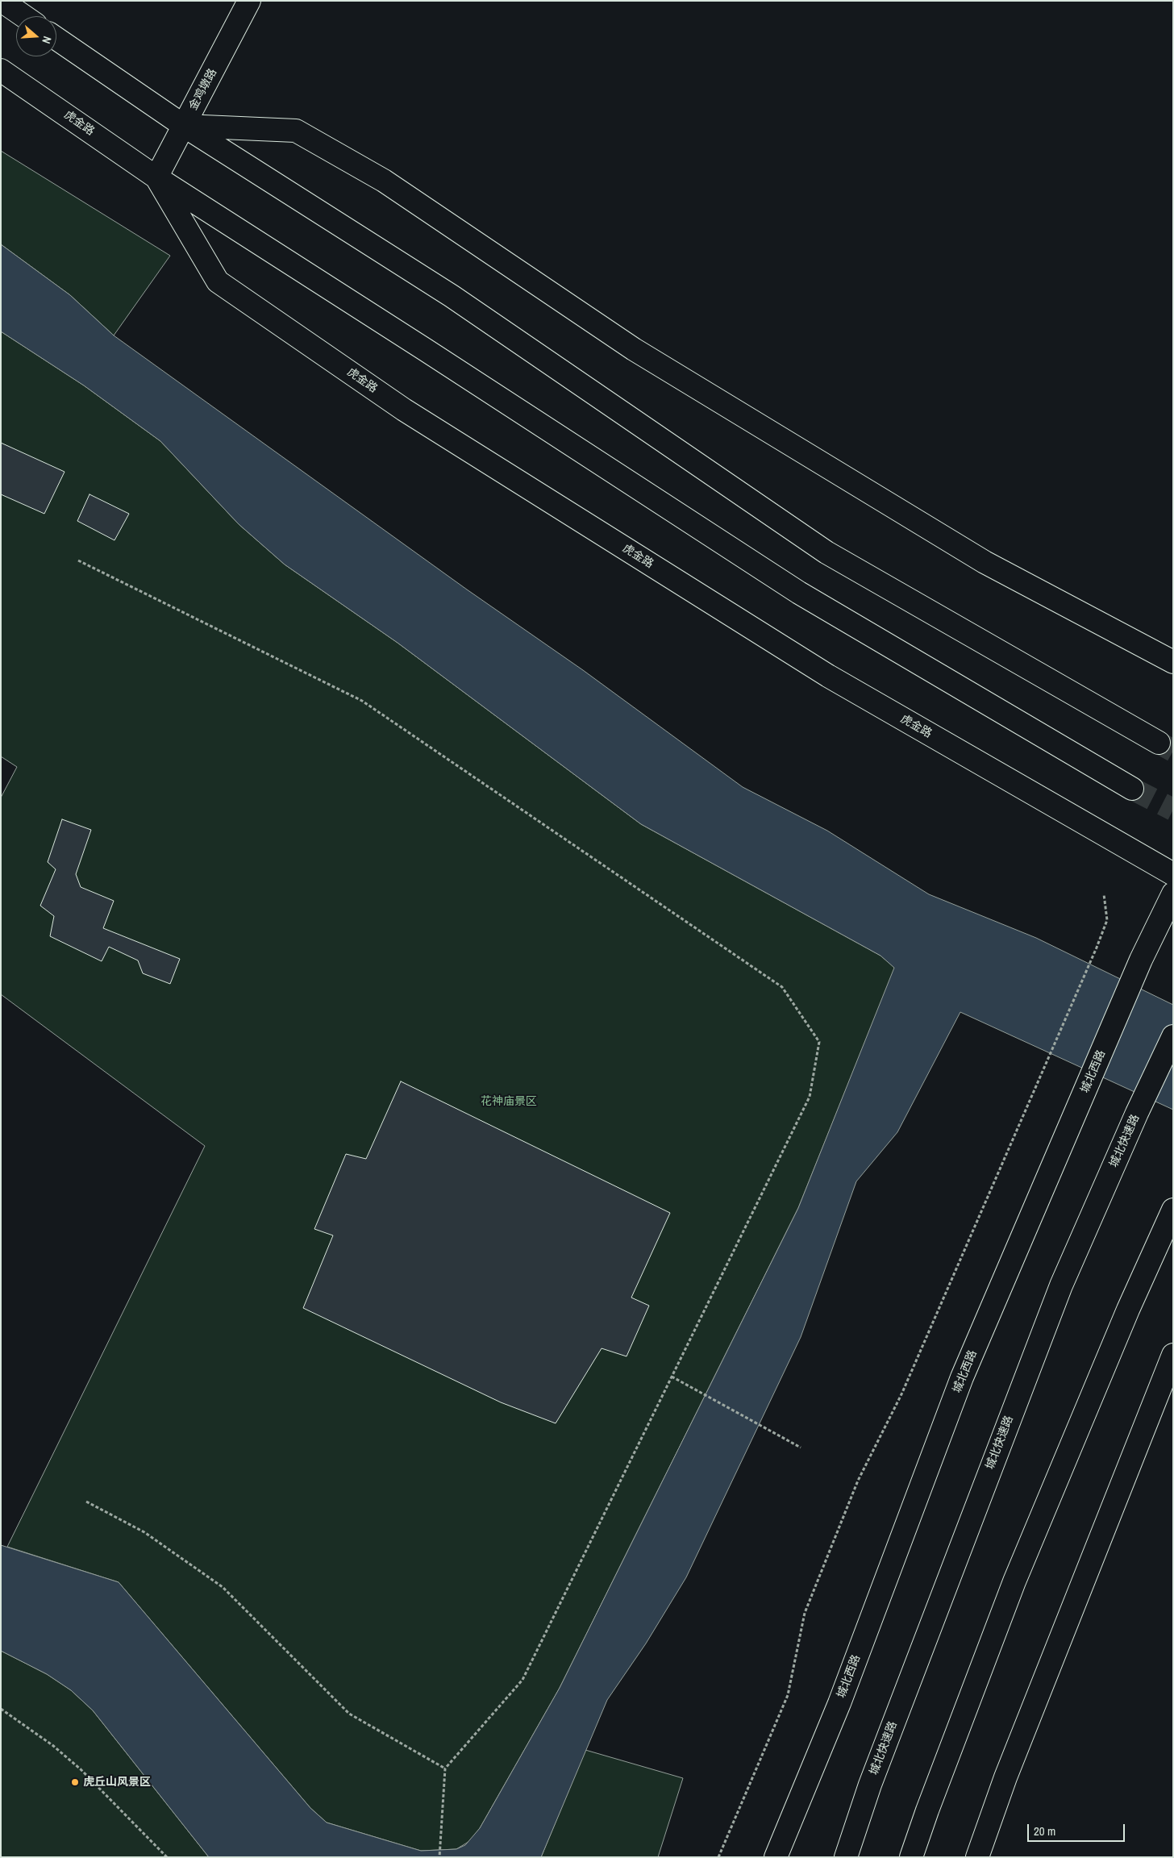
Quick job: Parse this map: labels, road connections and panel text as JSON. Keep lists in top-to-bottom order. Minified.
{"streets":{"main road":["金鸡墩路","虎金路","城北西路","城北快速路"]},"crossings":[["金鸡墩路","虎金路"]],"parks":["花神庙景区"],"places":["虎丘山风景区"],"scale_bar":"20 m","north":"right"}
